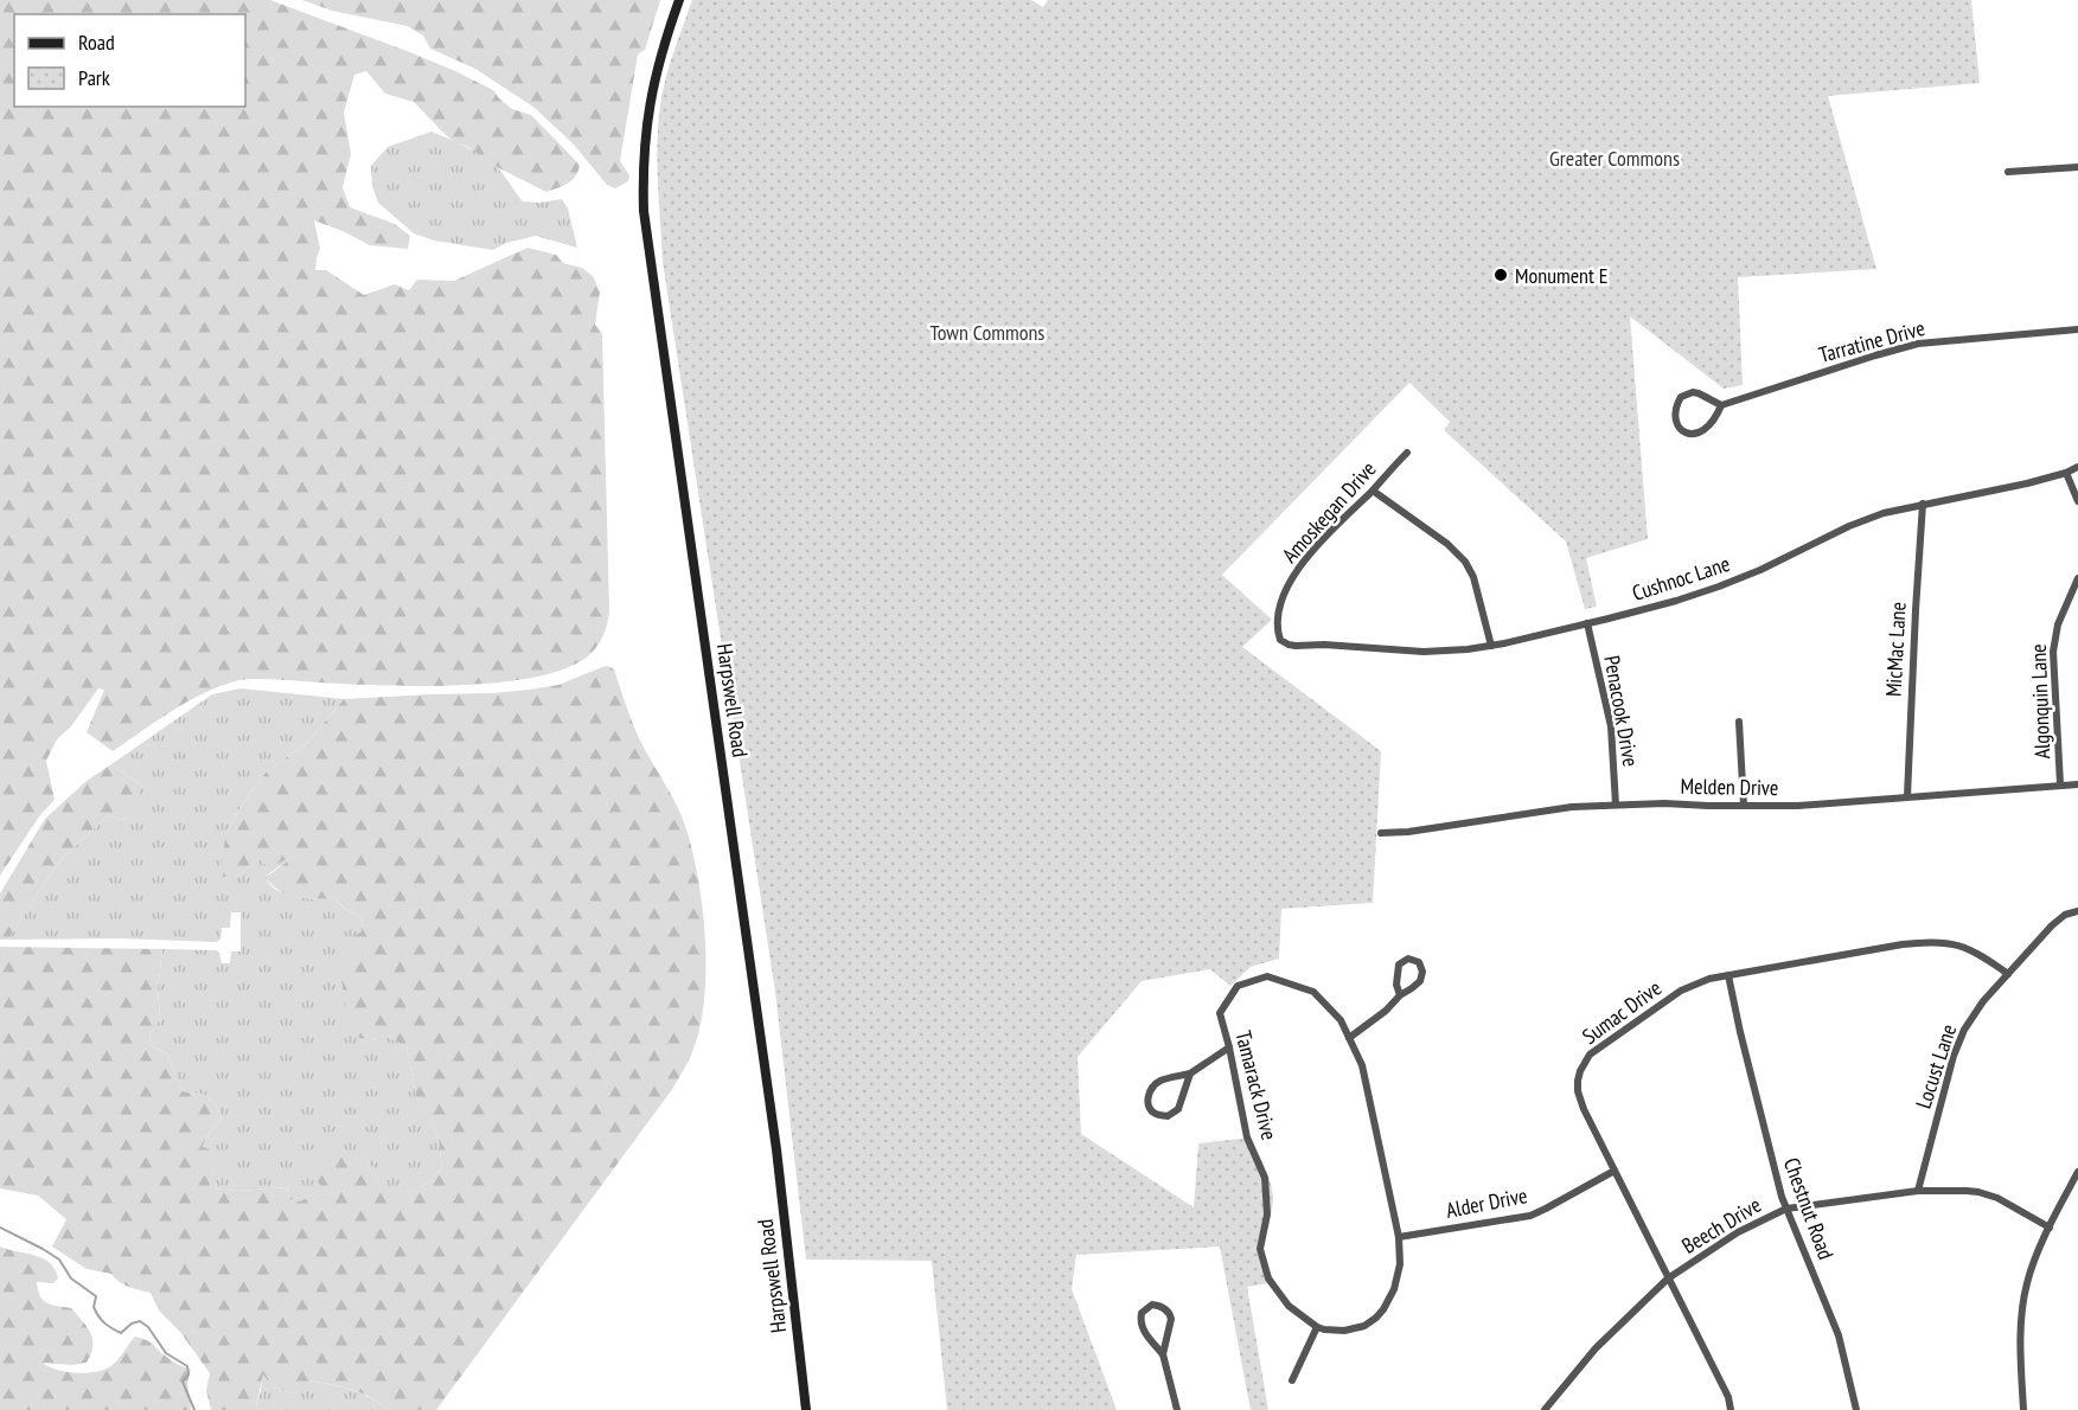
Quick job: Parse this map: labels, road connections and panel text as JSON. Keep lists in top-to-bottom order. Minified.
{"streets":{"main road":["Harpswell Road"],"street":["Tarratine Drive","Amoskegan Drive","Cushnoc Lane","MicMac Lane","Algonquin Lane","Penacook Drive","Melden Drive","Sumac Drive","Locust Lane","Tamarack Drive","Alder Drive","Chestnut Road","Beech Drive"]},"crossings":[["Amoskegan Drive","Cushnoc Lane"],["Cushnoc Lane","MicMac Lane"],["Cushnoc Lane","Penacook Drive"],["MicMac Lane","Melden Drive"],["Algonquin Lane","Melden Drive"],["Penacook Drive","Melden Drive"],["Sumac Drive","Locust Lane"],["Sumac Drive","Alder Drive"],["Sumac Drive","Chestnut Road"],["Sumac Drive","Beech Drive"],["Locust Lane","Beech Drive"],["Tamarack Drive","Alder Drive"],["Chestnut Road","Beech Drive"]],"parks":["Greater Commons","Town Commons"],"places":["Monument E"],"legend":["Road","Park"]}
